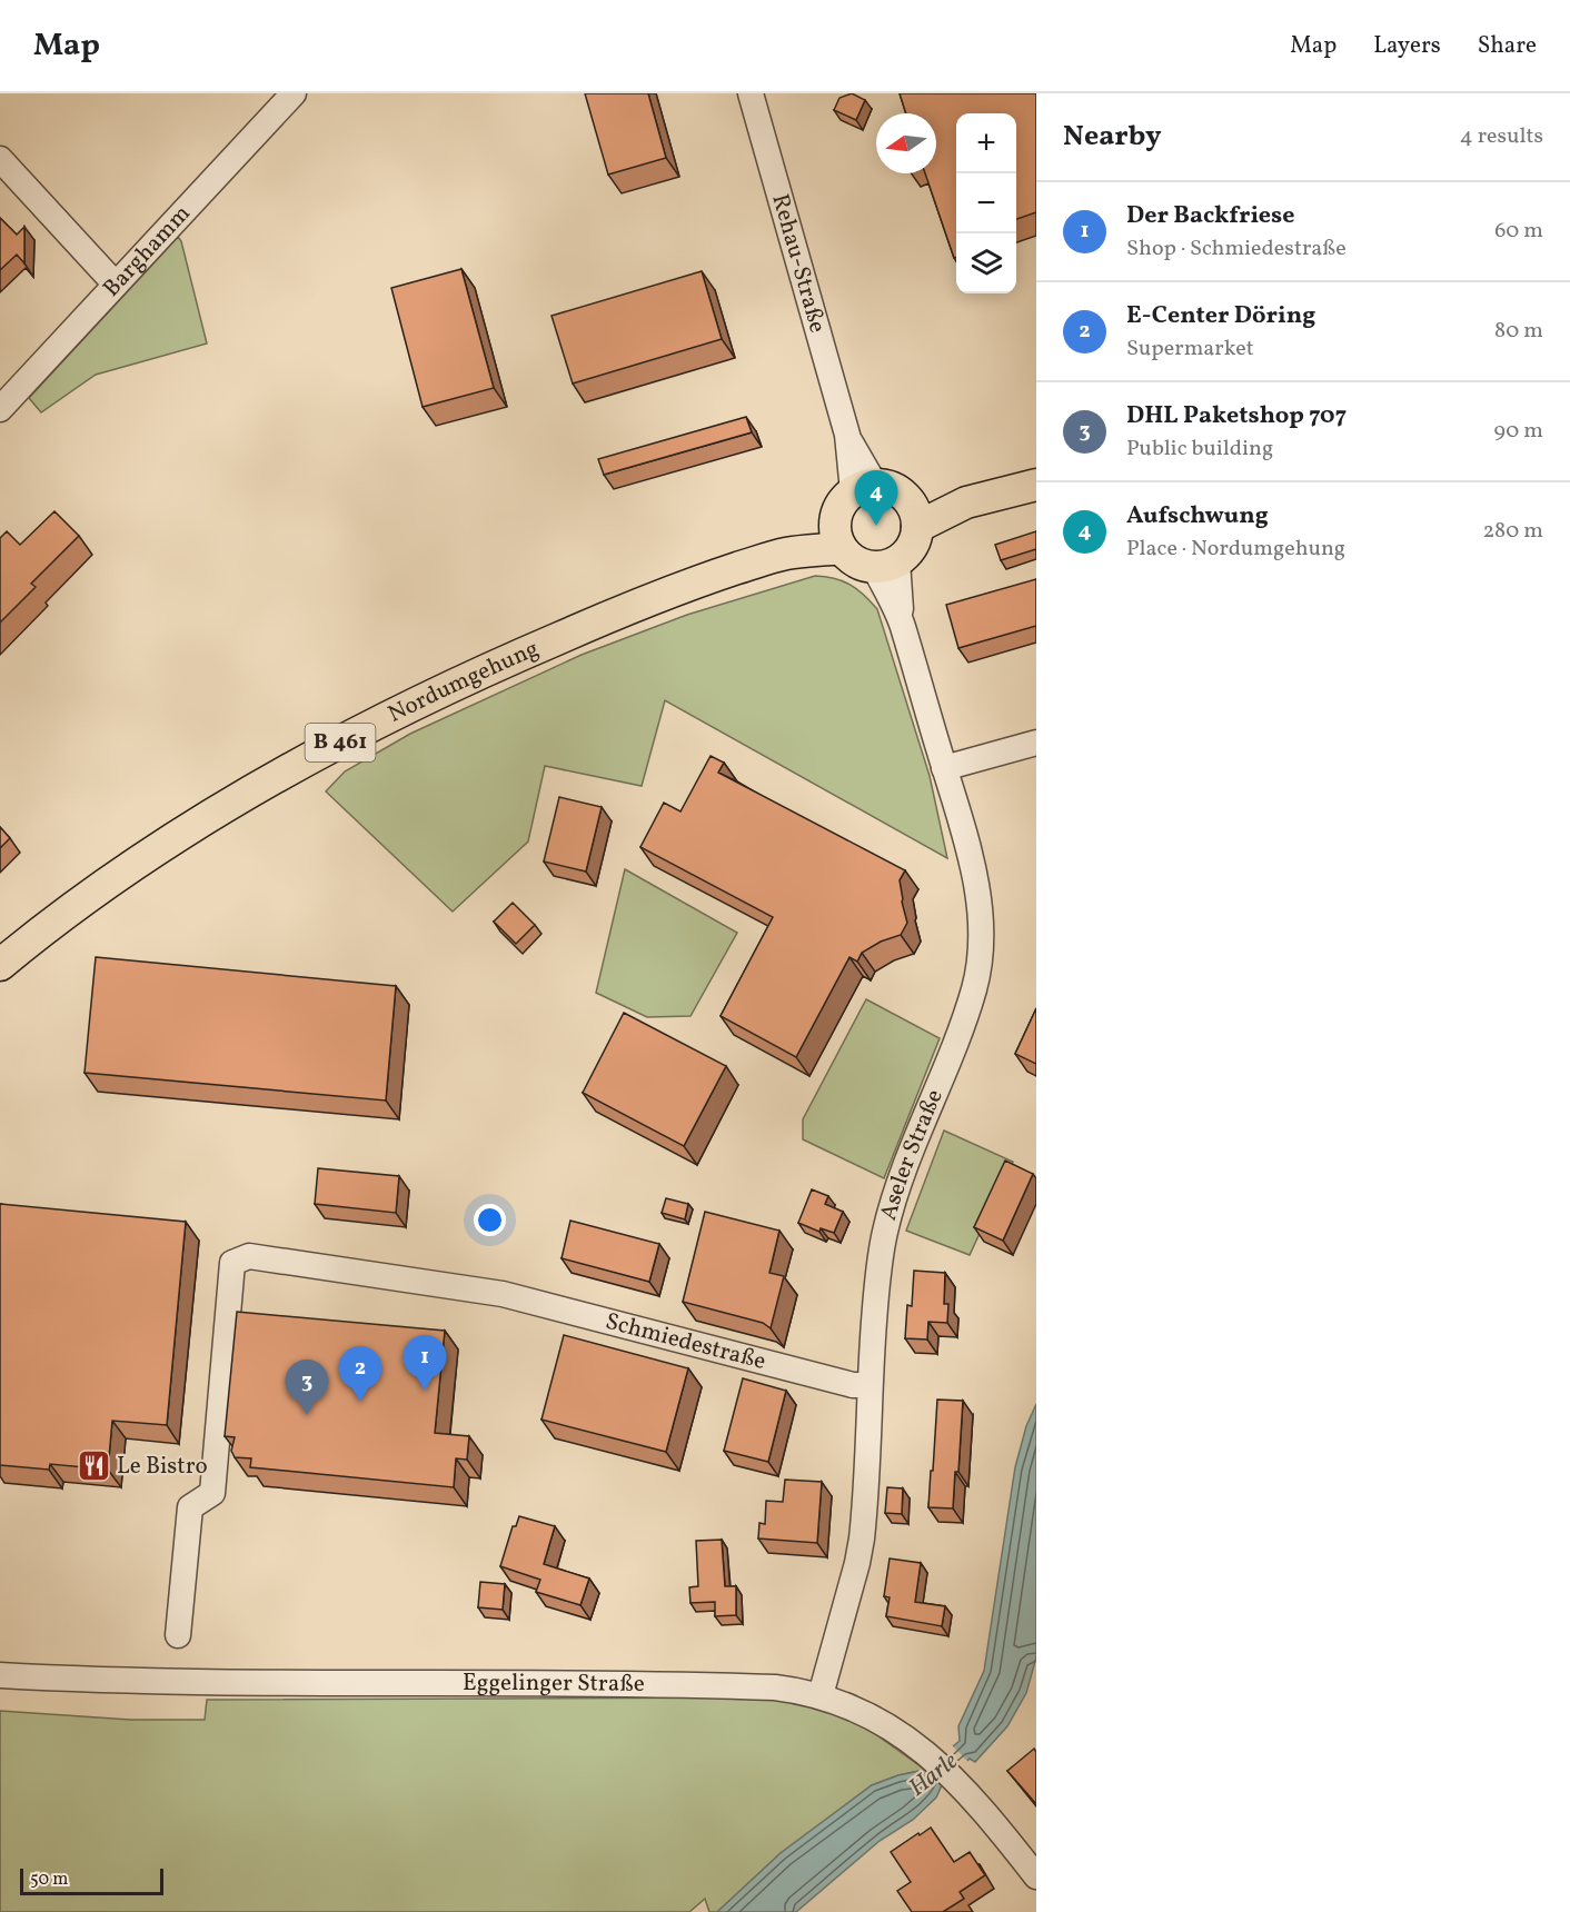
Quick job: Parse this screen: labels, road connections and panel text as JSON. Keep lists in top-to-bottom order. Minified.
{"streets":{"main road":["Nordumgehung","B 461"],"street":["Barghamm","Rehau-Straße","Aseler Straße","Schmiedestraße","Eggelinger Straße"]},"crossings":[["Rehau-Straße","Nordumgehung"],["Rehau-Straße","Aseler Straße"],["Nordumgehung","Aseler Straße"],["Aseler Straße","Schmiedestraße"],["Aseler Straße","Eggelinger Straße"]],"water":["Harle"],"places":{"restaurant":["Le Bistro"]},"scale_bar":"50 m","north":"left","page":{"header":"Map","nav":["Map","Layers","Share"],"heading":["Nearby","4 results"],"map_buttons":["+","−"],"list":[{"mark":"1","name":"Der Backfriese","note":"Shop · Schmiedestraße","value":"60 m"},{"mark":"2","name":"E-Center Döring","note":"Supermarket","value":"80 m"},{"mark":"3","name":"DHL Paketshop 707","note":"Public building","value":"90 m"},{"mark":"4","name":"Aufschwung","note":"Place · Nordumgehung","value":"280 m"}],"pins":["4","1","2","3"],"scale":"50 m"}}
